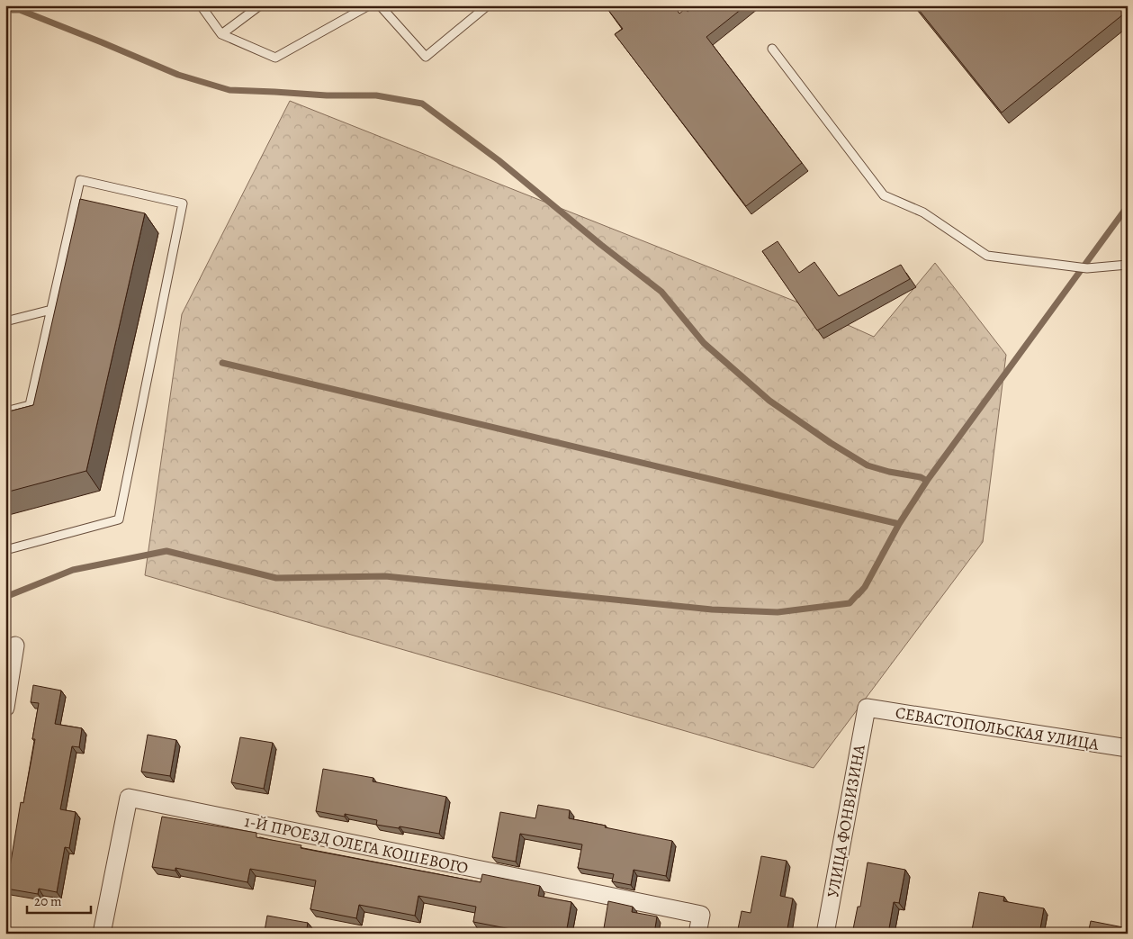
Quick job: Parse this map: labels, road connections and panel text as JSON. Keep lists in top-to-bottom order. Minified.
{"streets":{"street":["СЕВАСТОПОЛЬСКАЯ УЛИЦА","УЛИЦА ФОНВИЗИНА","1-Й ПРОЕЗД ОЛЕГА КОШЕВОГО"]},"crossings":[["СЕВАСТОПОЛЬСКАЯ УЛИЦА","УЛИЦА ФОНВИЗИНА"]],"scale_bar":"20 m"}
